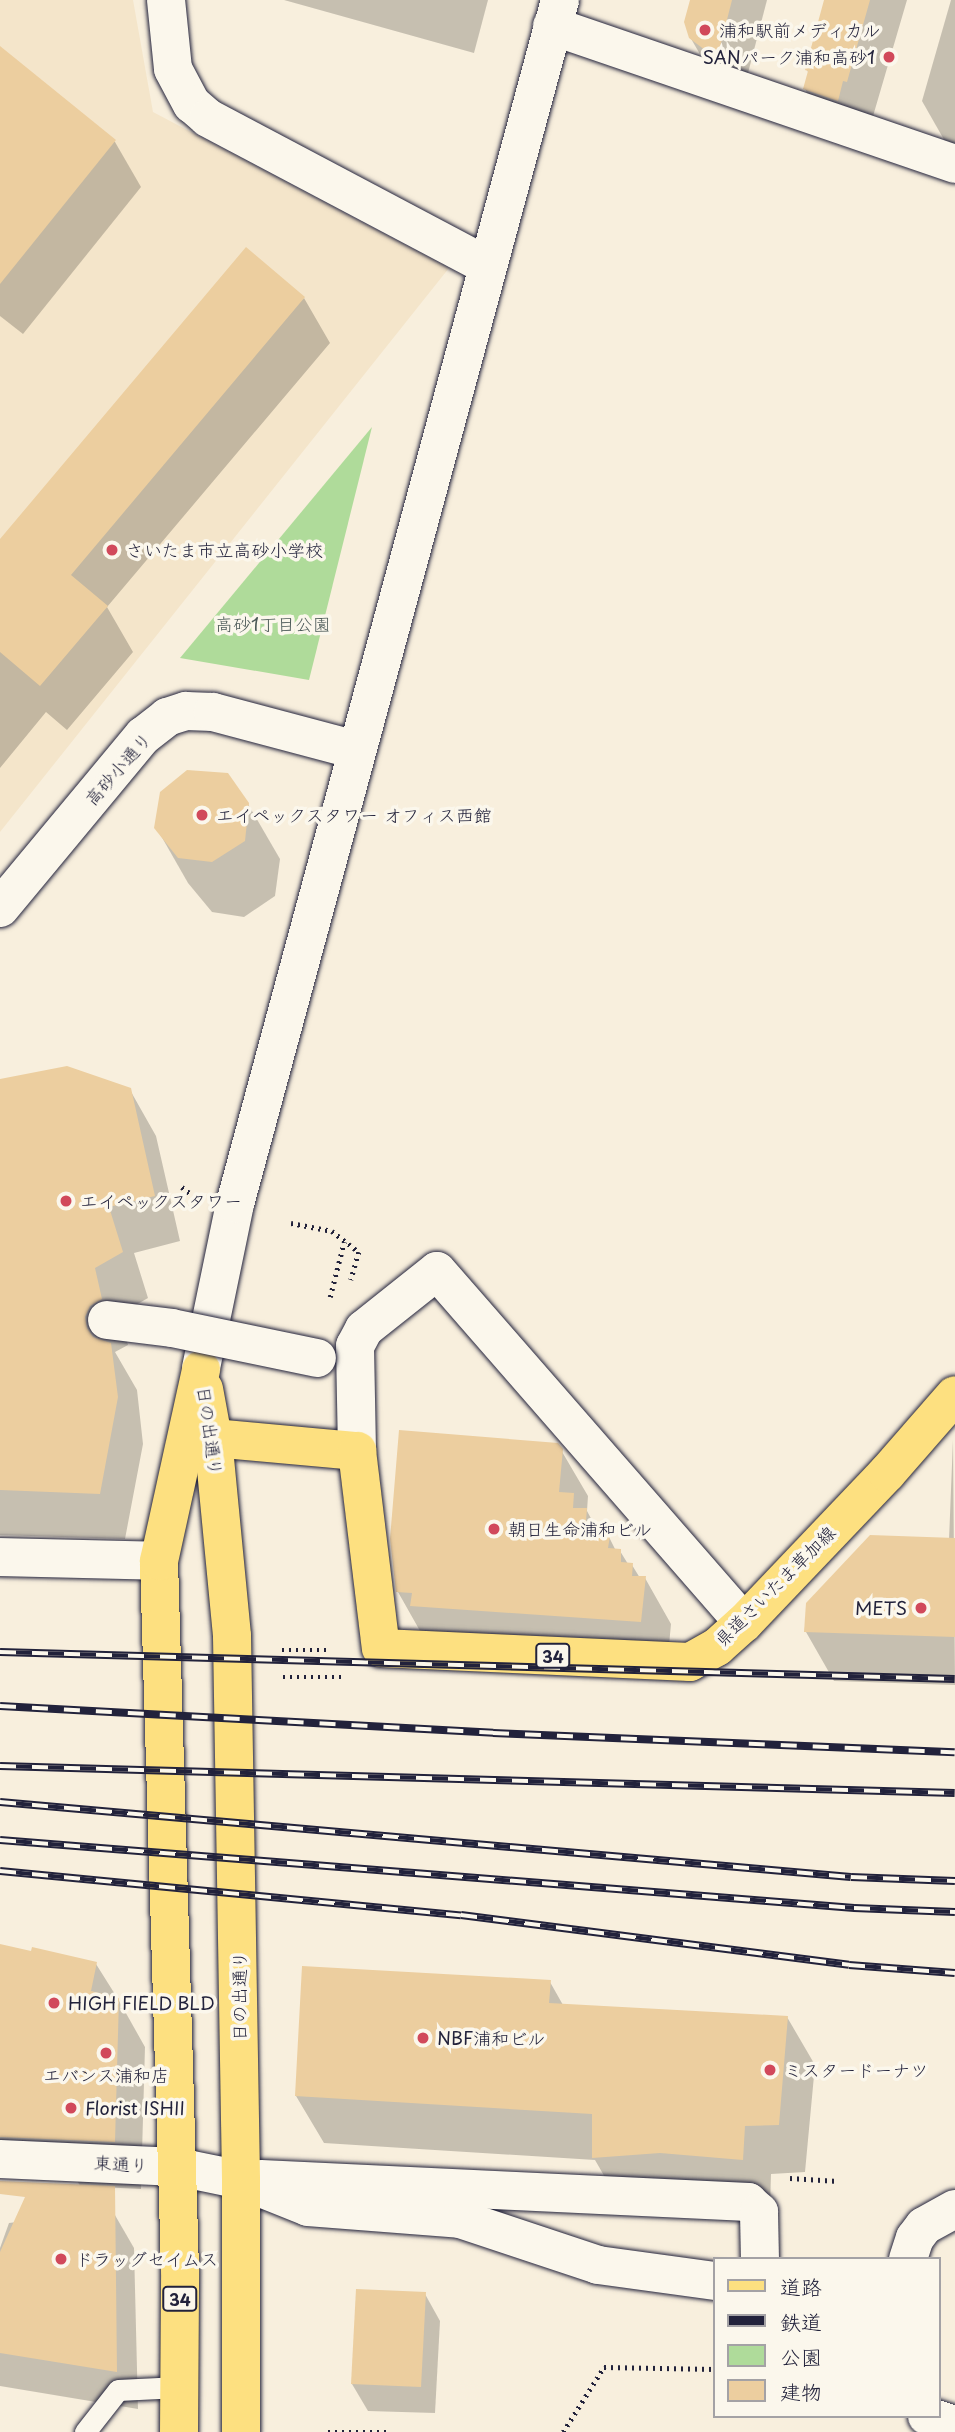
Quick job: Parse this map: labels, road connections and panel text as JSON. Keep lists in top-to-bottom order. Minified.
{"streets":{"main road":["日の出通り","県道さいたま草加線","34"],"street":["高砂小通り","東通り"]},"crossings":[["日の出通り","東通り"]],"parks":["高砂1丁目公園"],"places":["浦和駅前メディカル","SANパーク浦和高砂1","さいたま市立高砂小学校","エイペックスタワー オフィス西館","エイペックスタワー","朝日生命浦和ビル","METS","HIGH FIELD BLD","NBF浦和ビル","エバンス浦和店","ミスタードーナツ","Florist ISHII","ドラッグセイムス"],"legend":["道路","鉄道","公園","建物"]}
